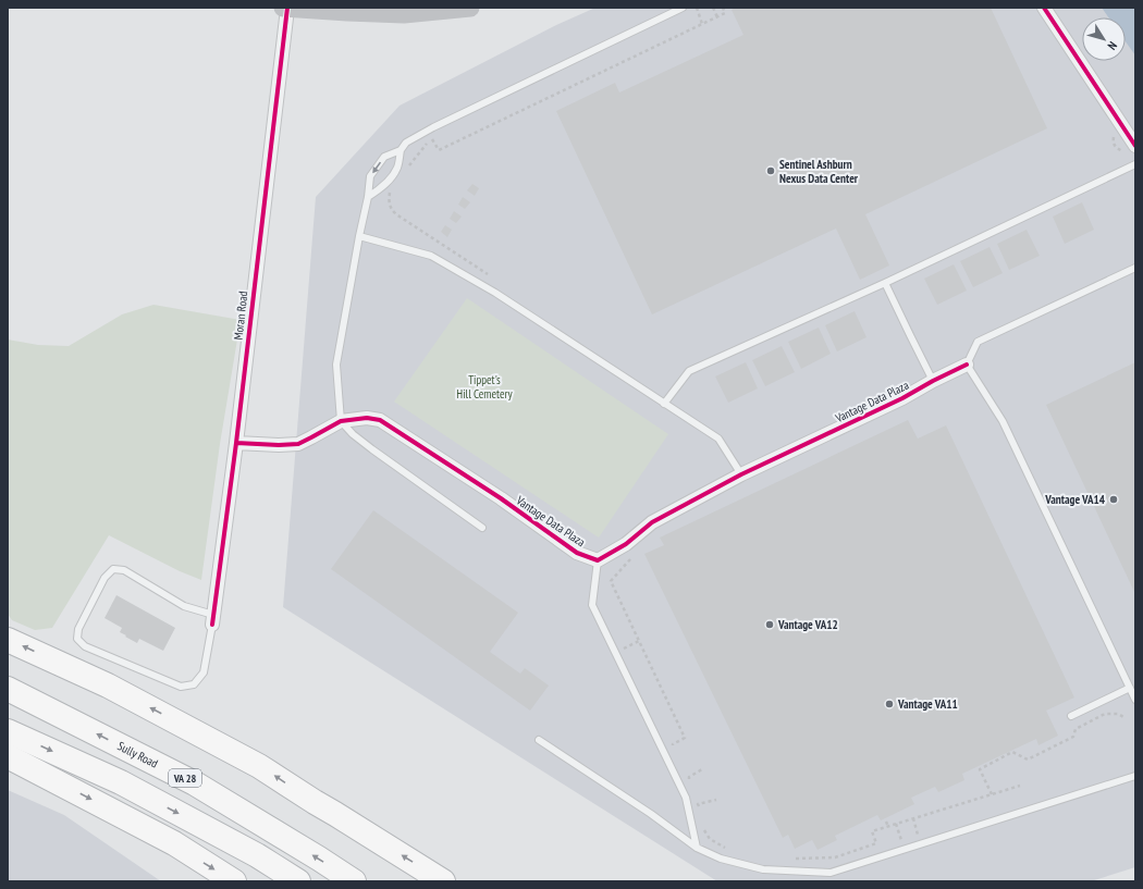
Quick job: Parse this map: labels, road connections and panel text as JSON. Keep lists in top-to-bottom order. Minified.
{"streets":{"highway":["Sully Road","VA 28"],"street":["Moran Road","Vantage Data Plaza"]},"crossings":[["Moran Road","Vantage Data Plaza"]],"parks":["Tippet's Hill Cemetery"],"places":["Sentinel Ashburn Nexus Data Center","Vantage VA14","Vantage VA12","Vantage VA11"],"north":"bottom right"}
